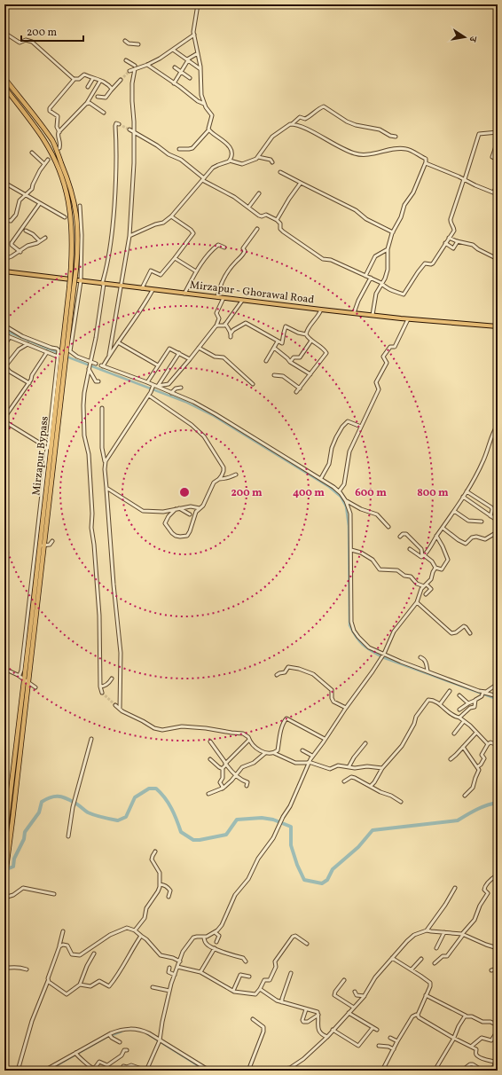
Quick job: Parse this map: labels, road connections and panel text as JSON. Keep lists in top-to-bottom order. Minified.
{"streets":{"highway":["Mirzapur Bypass"],"main road":["Mirzapur - Ghorawal Road"]},"scale_bar":"200 m","north":"right","rings":["200 m","400 m","600 m","800 m"]}
